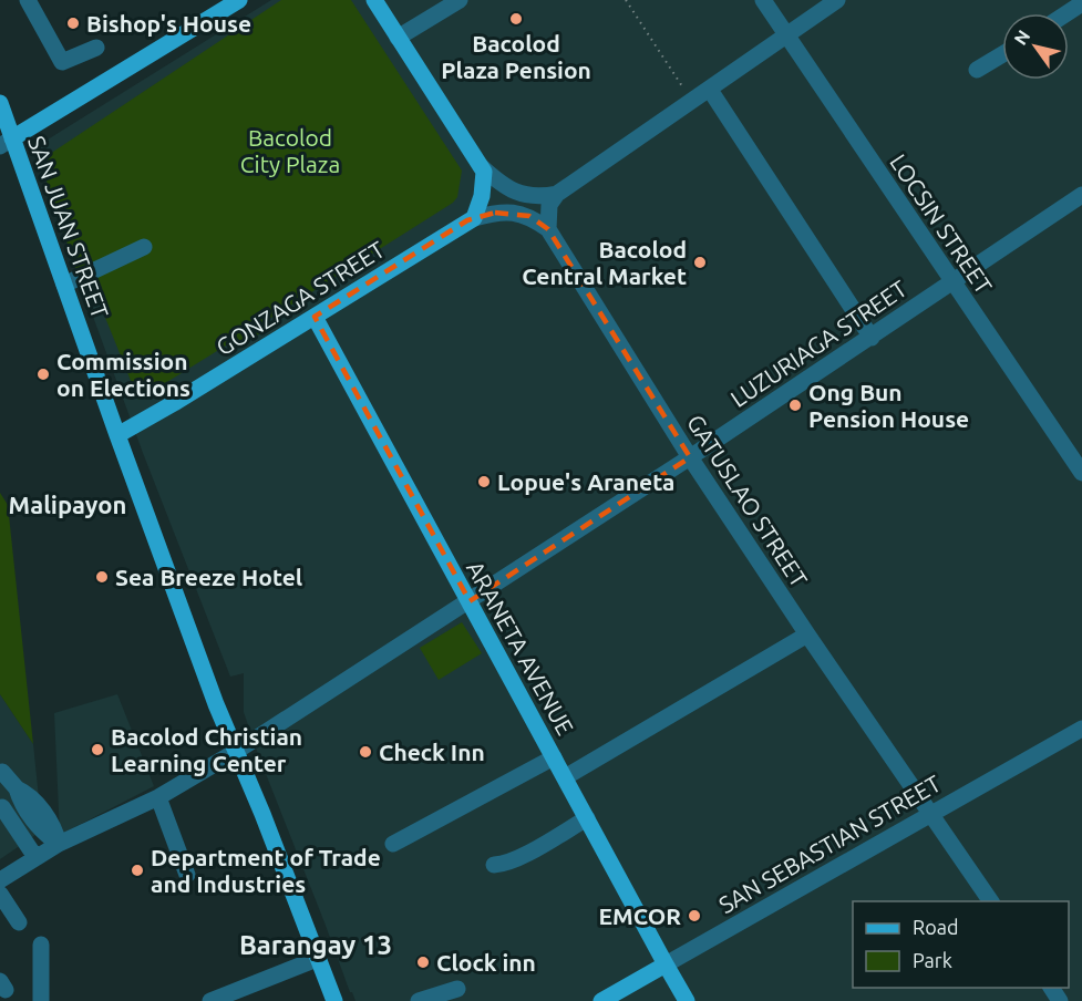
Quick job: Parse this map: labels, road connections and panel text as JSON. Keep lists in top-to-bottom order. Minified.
{"streets":{"main road":["SAN JUAN STREET","GONZAGA STREET","ARANETA AVENUE","SAN SEBASTIAN STREET"],"street":["LOCSIN STREET","LUZURIAGA STREET","GATUSLAO STREET"]},"crossings":[["LOCSIN STREET","LUZURIAGA STREET"],["SAN JUAN STREET","GONZAGA STREET"],["SAN JUAN STREET","LUZURIAGA STREET"],["GONZAGA STREET","GATUSLAO STREET"],["GONZAGA STREET","ARANETA AVENUE"],["LUZURIAGA STREET","GATUSLAO STREET"],["LUZURIAGA STREET","ARANETA AVENUE"],["GATUSLAO STREET","SAN SEBASTIAN STREET"],["ARANETA AVENUE","SAN SEBASTIAN STREET"]],"districts":["Malipayon","Barangay 13"],"parks":["Bacolod City Plaza"],"places":["Bacolod Plaza Pension","Bishop's House","Bacolod Central Market","Commission on Elections","Ong Bun Pension House","Lopue's Araneta","Sea Breeze Hotel","Bacolod Christian Learning Center","Check Inn","Department of Trade and Industries","EMCOR","Clock inn"],"legend":["Road","Park"],"north":"top left"}
